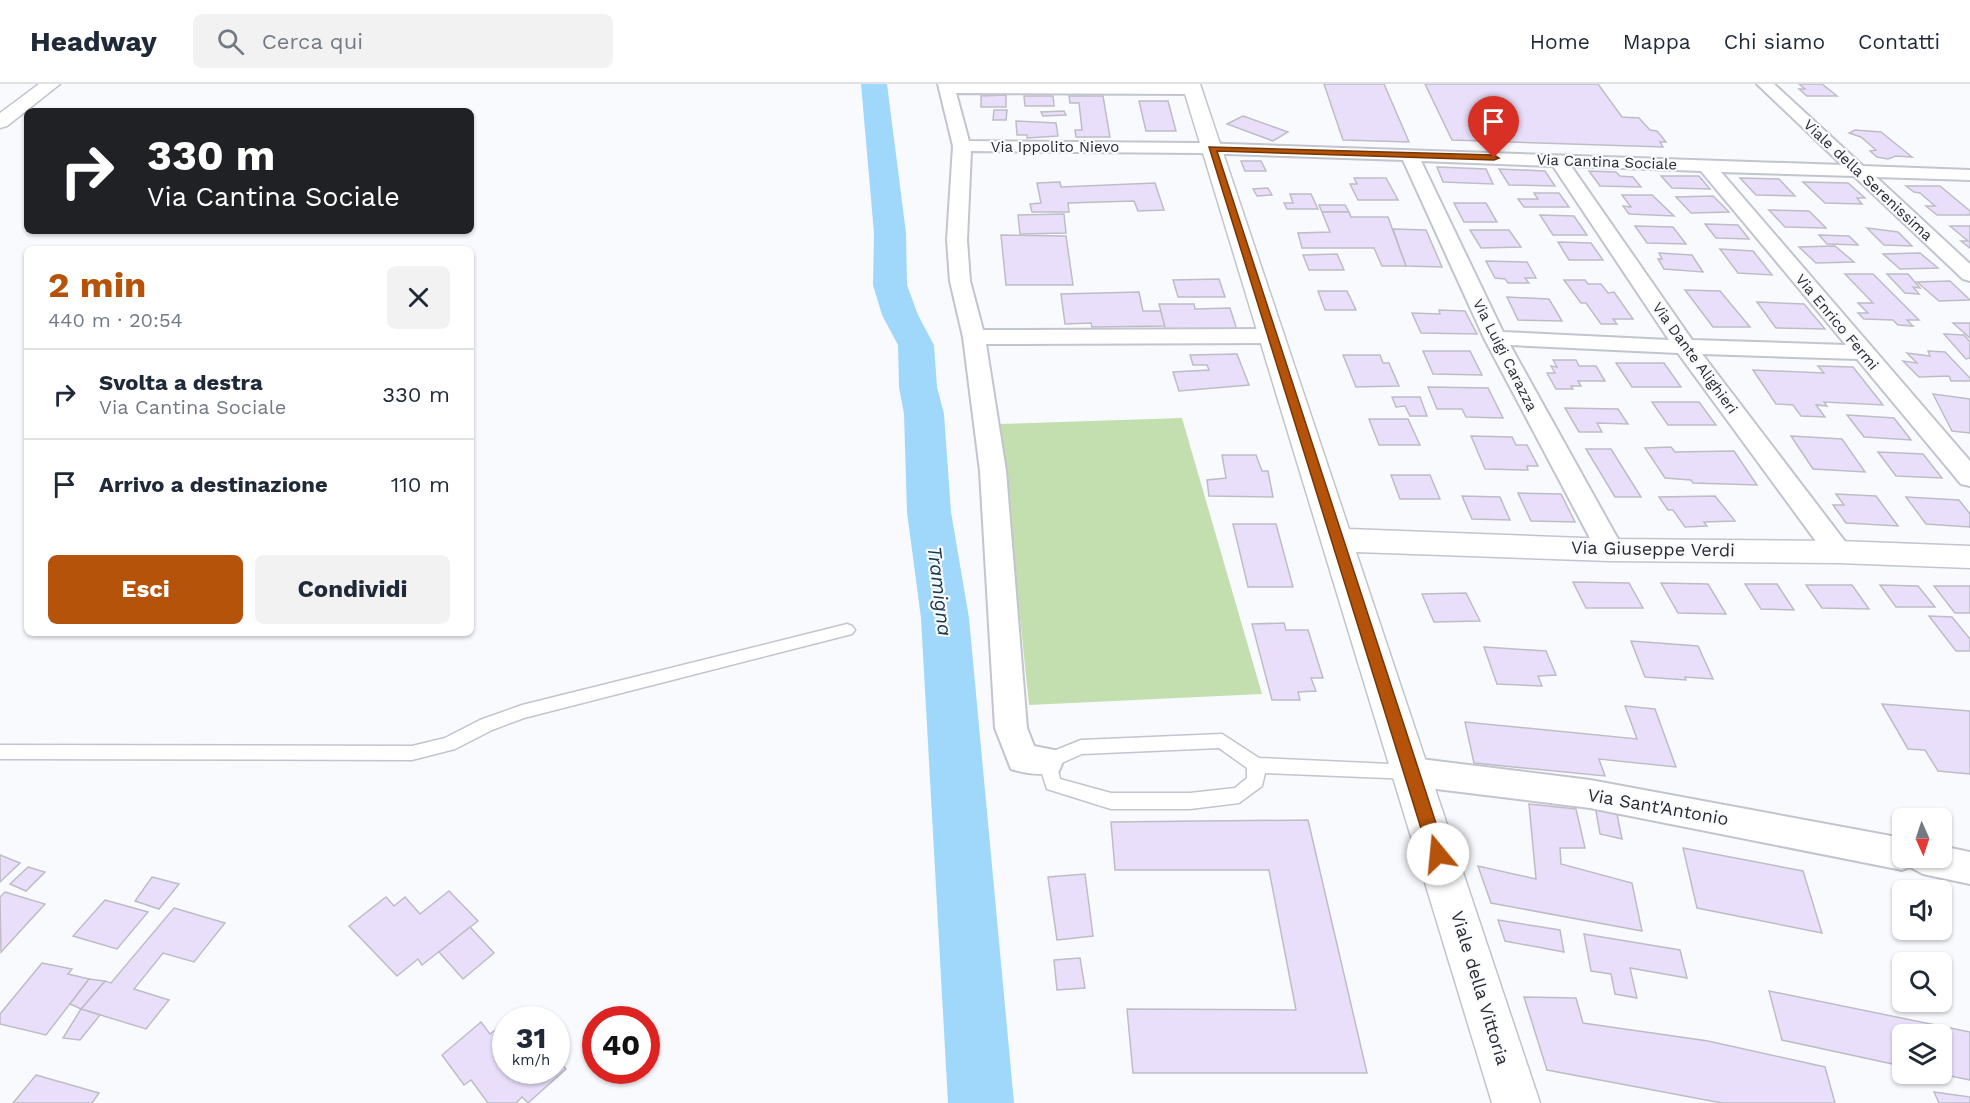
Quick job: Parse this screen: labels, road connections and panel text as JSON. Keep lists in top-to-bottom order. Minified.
{"streets":{"street":["Via Ippolito Nievo","Via Cantina Sociale","Viale della Serenissima","Via Enrico Fermi","Via Luigi Carazza","Via Dante Alighieri","Via Giuseppe Verdi","Via Sant'Antonio","Viale della Vittoria"]},"crossings":[["Via Ippolito Nievo","Via Cantina Sociale"],["Via Ippolito Nievo","Viale della Vittoria"],["Via Cantina Sociale","Viale della Serenissima"],["Via Cantina Sociale","Via Enrico Fermi"],["Via Cantina Sociale","Via Luigi Carazza"],["Via Cantina Sociale","Via Dante Alighieri"],["Via Cantina Sociale","Viale della Vittoria"],["Via Luigi Carazza","Via Giuseppe Verdi"],["Via Dante Alighieri","Via Giuseppe Verdi"],["Via Giuseppe Verdi","Viale della Vittoria"],["Via Sant'Antonio","Viale della Vittoria"]],"water":["Tramigna"],"north":"bottom","page":{"header":"Headway","search":"Cerca qui","nav":["Home","Mappa","Chi siamo","Contatti"],"turn":["330 m","Via Cantina Sociale"],"heading":["2 min","440 m · 20:54"],"list":[{"name":"Svolta a destra","note":"Via Cantina Sociale","value":"330 m"},{"name":"Arrivo a destinazione","value":"110 m"}],"buttons":["Esci","Condividi"],"speed":"31 km/h","limit":"40"}}
